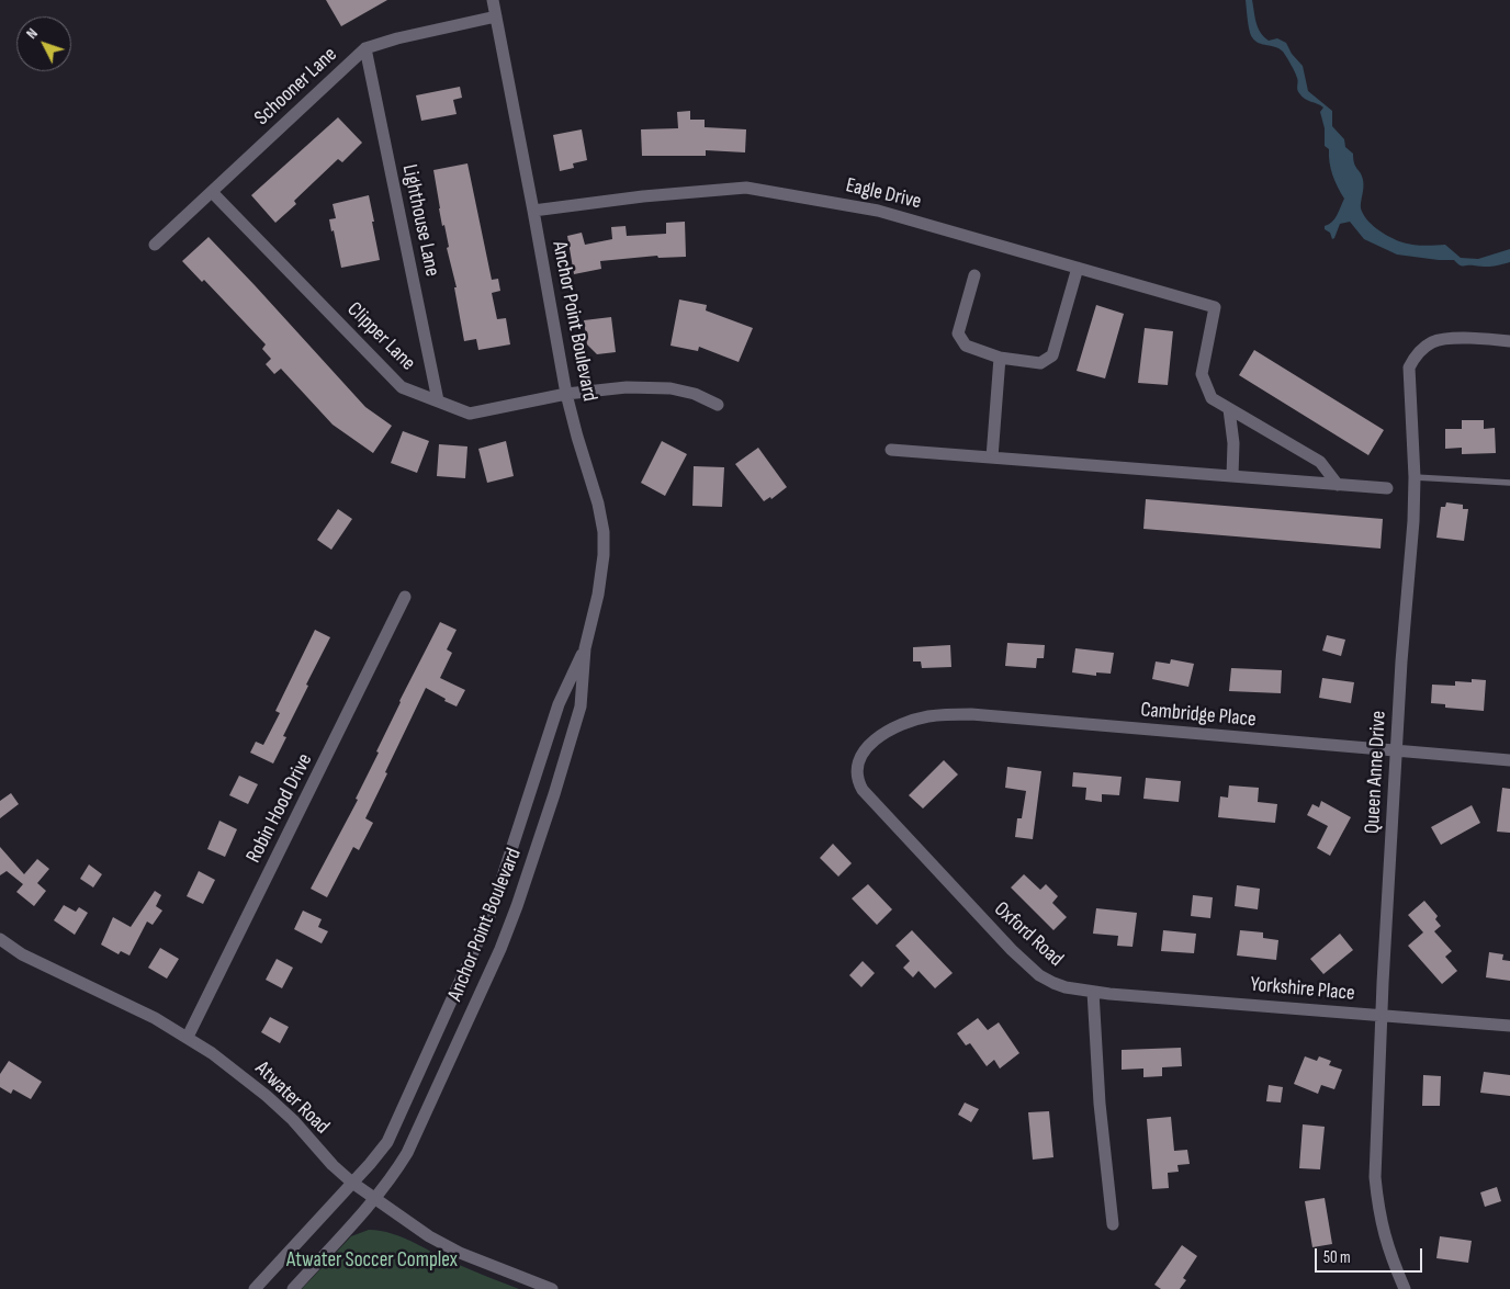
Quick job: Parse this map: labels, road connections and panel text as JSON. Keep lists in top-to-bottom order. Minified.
{"streets":{"street":["Schooner Lane","Eagle Drive","Lighthouse Lane","Anchor Point Boulevard","Clipper Lane","Cambridge Place","Queen Anne Drive","Robin Hood Drive","Oxford Road","Yorkshire Place","Atwater Road"]},"crossings":[["Schooner Lane","Lighthouse Lane"],["Schooner Lane","Anchor Point Boulevard"],["Schooner Lane","Clipper Lane"],["Eagle Drive","Anchor Point Boulevard"],["Lighthouse Lane","Clipper Lane"],["Anchor Point Boulevard","Clipper Lane"],["Anchor Point Boulevard","Atwater Road"],["Cambridge Place","Queen Anne Drive"],["Cambridge Place","Oxford Road"],["Queen Anne Drive","Yorkshire Place"],["Robin Hood Drive","Atwater Road"],["Oxford Road","Yorkshire Place"]],"parks":["Atwater Soccer Complex"],"scale_bar":"50 m","north":"top left"}
